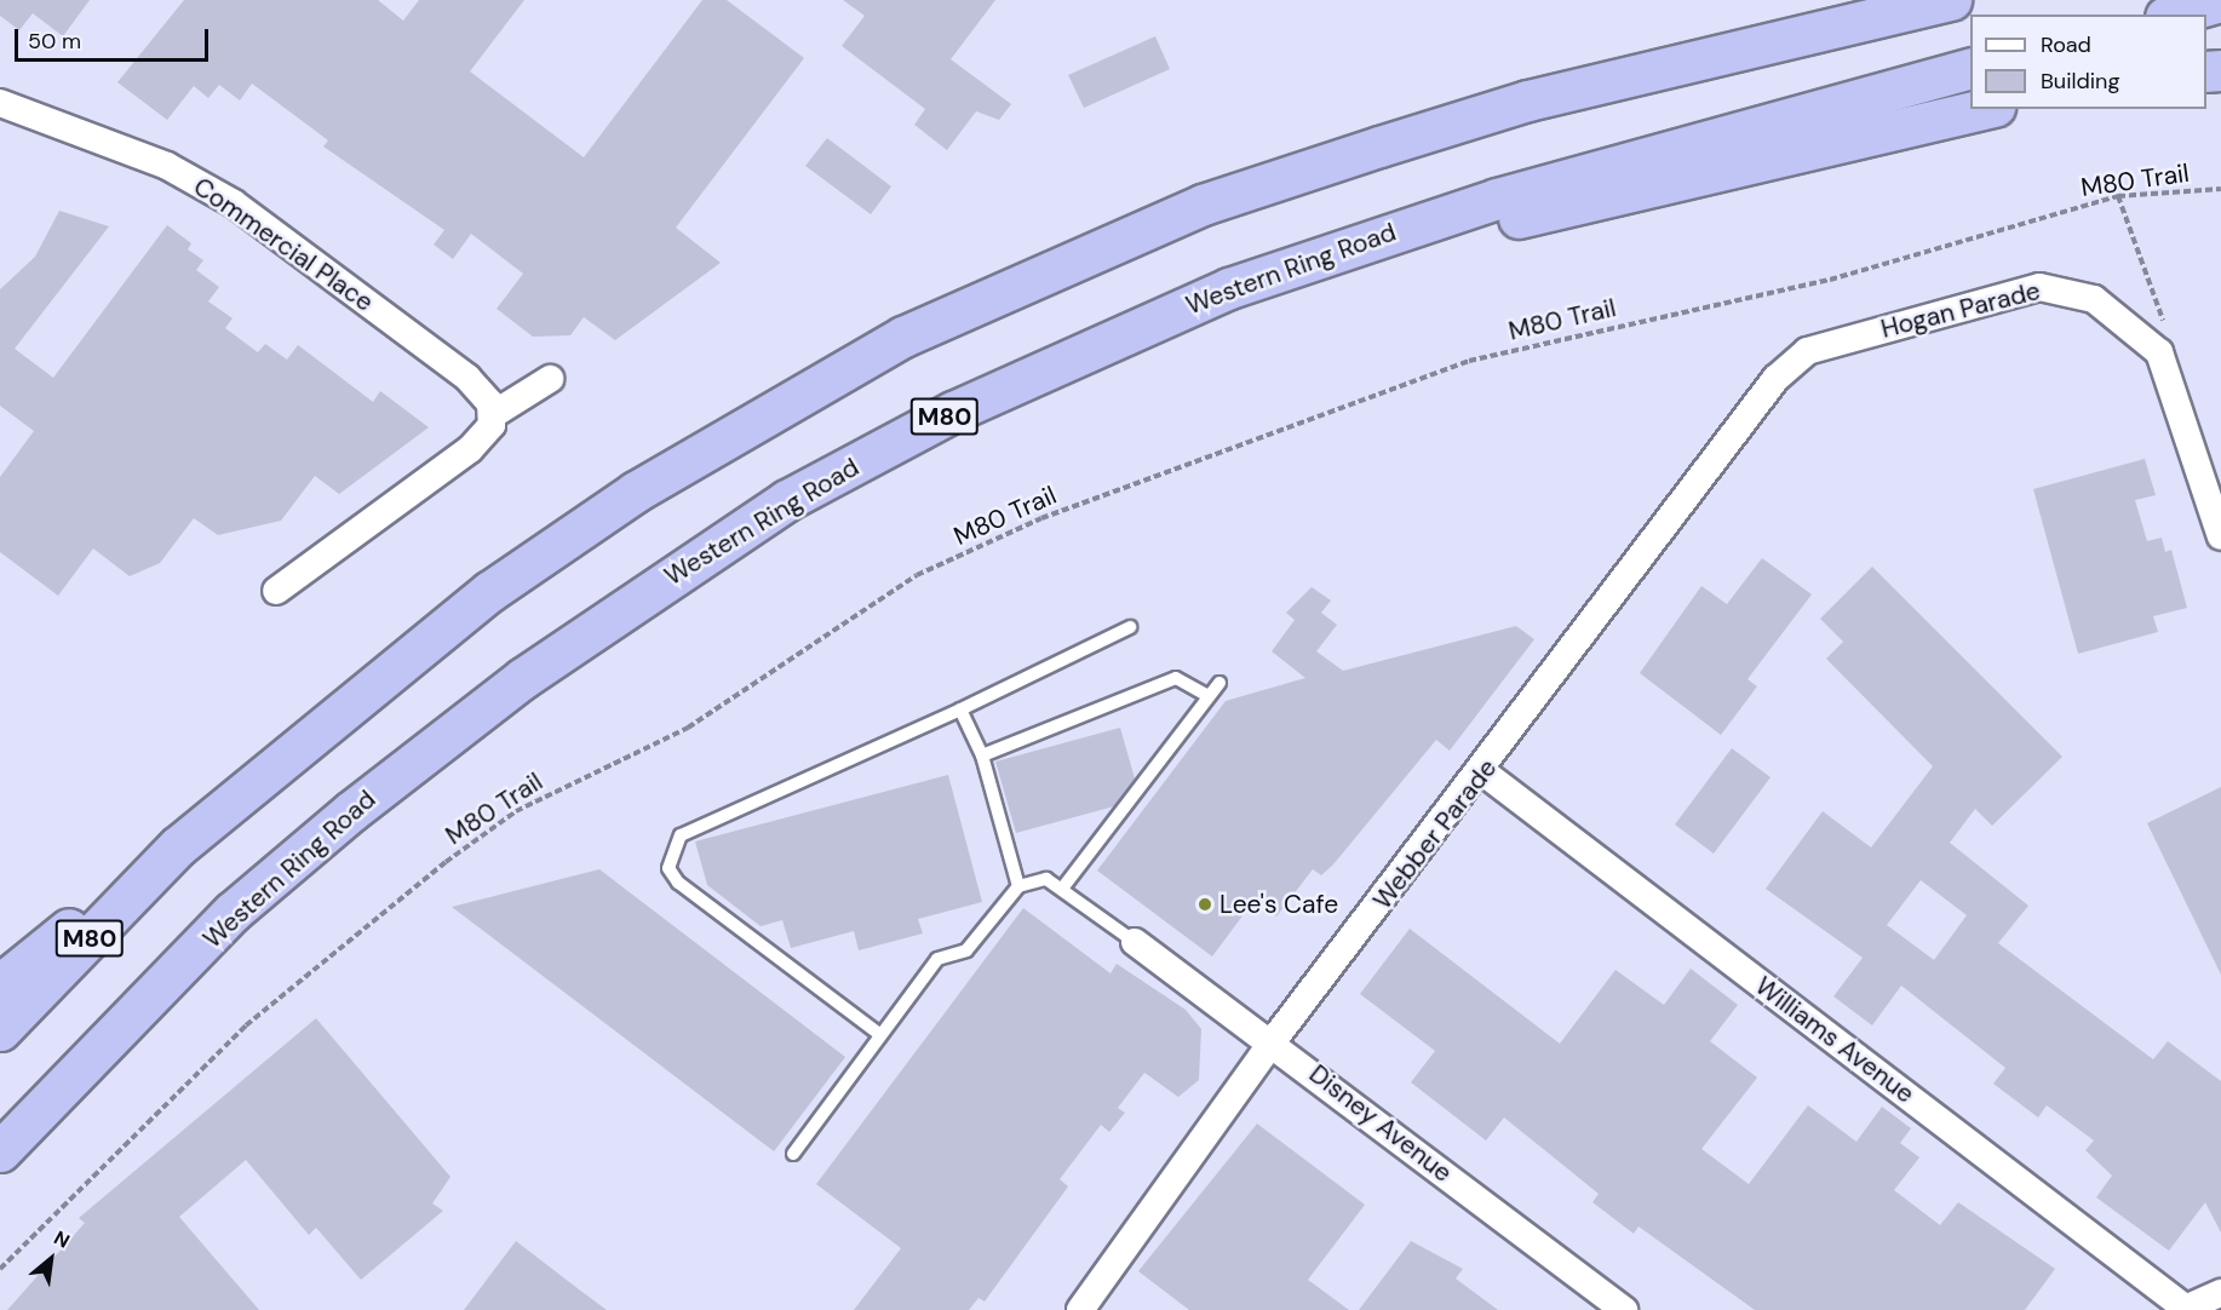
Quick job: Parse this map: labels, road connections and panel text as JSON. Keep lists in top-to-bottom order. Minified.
{"streets":{"highway":["Western Ring Road","M80"],"street":["Commercial Place","Hogan Parade","Webber Parade","Williams Avenue","Disney Avenue"],"path":["M80 Trail"]},"crossings":[["Hogan Parade","Webber Parade"],["Webber Parade","Williams Avenue"],["Webber Parade","Disney Avenue"]],"places":["Lee's Cafe"],"legend":["Road","Building"],"scale_bar":"50 m","north":"top right"}
